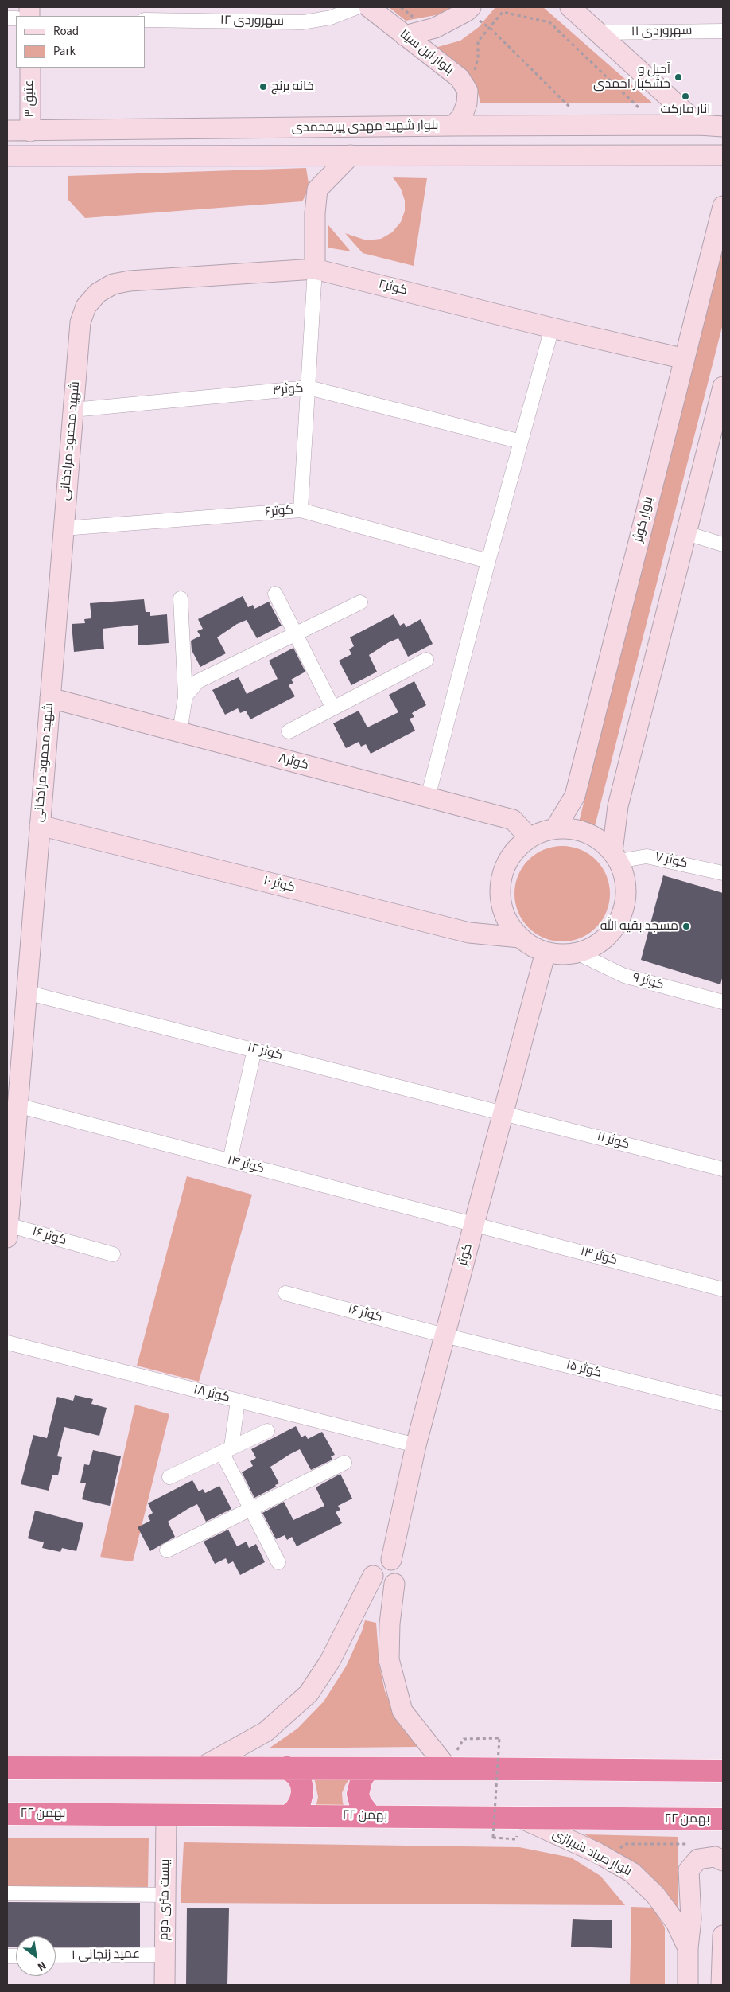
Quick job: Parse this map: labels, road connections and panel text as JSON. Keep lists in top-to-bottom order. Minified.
{"streets":{"highway":["۲۲ بهمن"],"main road":["بلوار ابن سینا","عتیق ۳","بلوار شهید مهدی پیرمحمدی","کوثر۲","شهید محمود مرادخانی","بلوار کوثر","کوثر۸","کوثر ۱۰","کوثر","بلوار صیاد شیرازی","بیست متری دوم"],"street":["سهروردی ۱۲","سهروردی ١١","کوثر۴","کوثر۶","کوثر ۷","کوثر ۹","کوثر ۱۲","کوثر ۱۱","کوثر ۱۴","کوثر ۱۶","کوثر ۱۳","۱۵ کوثر","کوثر ۱۸","عمید زنجانی ۱"]},"crossings":[["بلوار ابن سینا","بلوار شهید مهدی پیرمحمدی"],["عتیق ۳","بلوار شهید مهدی پیرمحمدی"],["کوثر۲","شهید محمود مرادخانی"],["کوثر۲","بلوار کوثر"],["کوثر۴","شهید محمود مرادخانی"],["شهید محمود مرادخانی","کوثر۶"],["شهید محمود مرادخانی","کوثر۸"],["شهید محمود مرادخانی","کوثر ۱۰"],["شهید محمود مرادخانی","کوثر ۱۲"],["شهید محمود مرادخانی","کوثر ۱۴"],["شهید محمود مرادخانی","کوثر ۱۶"],["بلوار کوثر","کوثر۸"],["بلوار کوثر","کوثر ۷"],["بلوار کوثر","کوثر ۱۰"],["بلوار کوثر","کوثر ۹"],["بلوار کوثر","کوثر"],["کوثر۸","کوثر ۷"],["کوثر۸","کوثر ۱۰"],["کوثر۸","کوثر ۹"],["کوثر۸","کوثر"],["کوثر ۷","کوثر ۱۰"],["کوثر ۷","کوثر ۹"],["کوثر ۷","کوثر"],["کوثر ۱۰","کوثر ۹"],["کوثر ۱۰","کوثر"],["کوثر ۹","کوثر"],["کوثر ۱۲","کوثر ۱۱"],["کوثر ۱۲","کوثر"],["کوثر ۱۱","کوثر"],["کوثر ۱۴","کوثر"],["کوثر ۱۴","کوثر ۱۳"],["کوثر ۱۶","کوثر"],["کوثر ۱۶","۱۵ کوثر"],["کوثر","کوثر ۱۳"],["کوثر","۱۵ کوثر"],["کوثر","کوثر ۱۸"],["۲۲ بهمن","بلوار صیاد شیرازی"],["۲۲ بهمن","بیست متری دوم"],["بیست متری دوم","عمید زنجانی ۱"]],"places":["آحیل و خشکبار احمدی","خانه برنج","انار مارکت","مسجد بقیه الله"],"legend":["Road","Park"],"north":"bottom right"}
